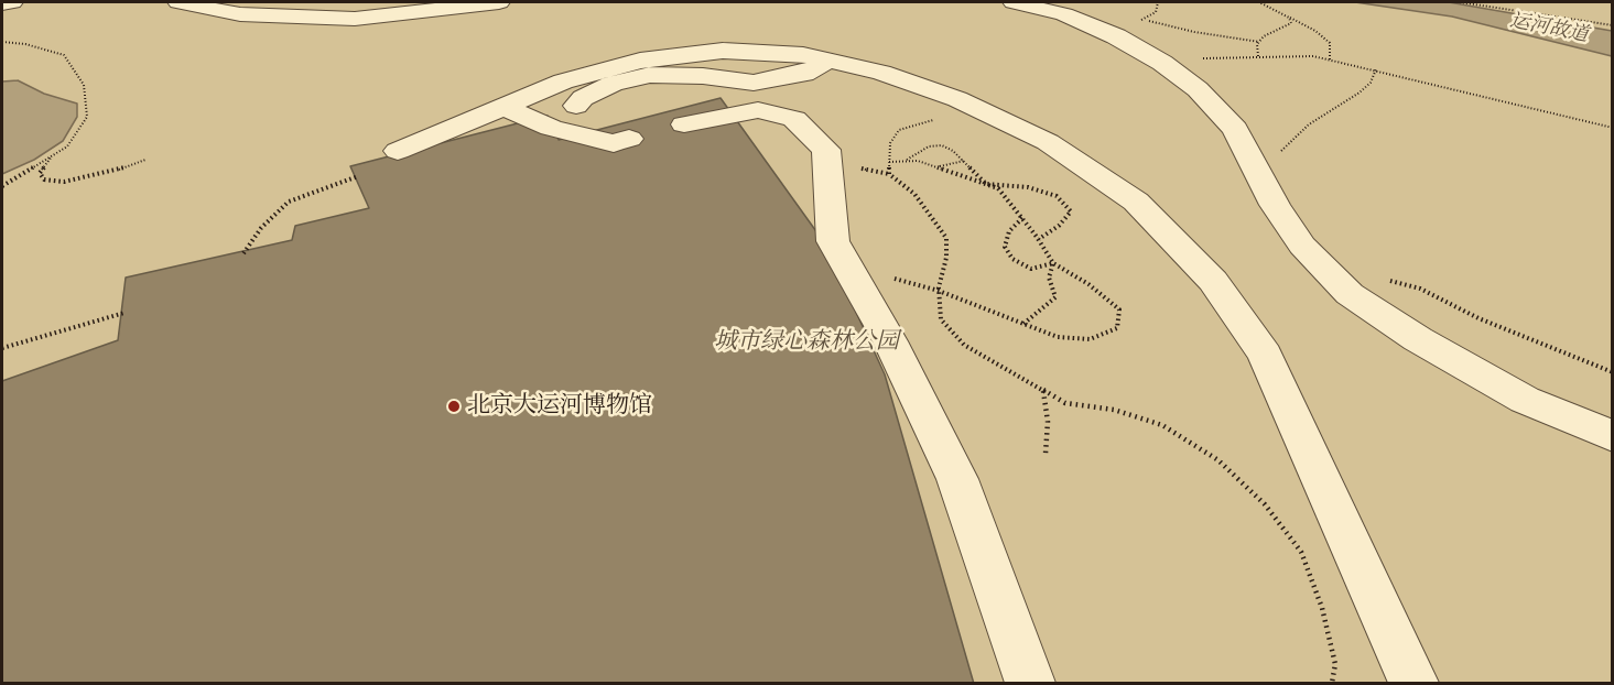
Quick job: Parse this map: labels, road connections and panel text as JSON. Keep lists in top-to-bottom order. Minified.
{"water":["运河故道"],"parks":["城市绿心森林公园"],"places":["北京大运河博物馆"]}
